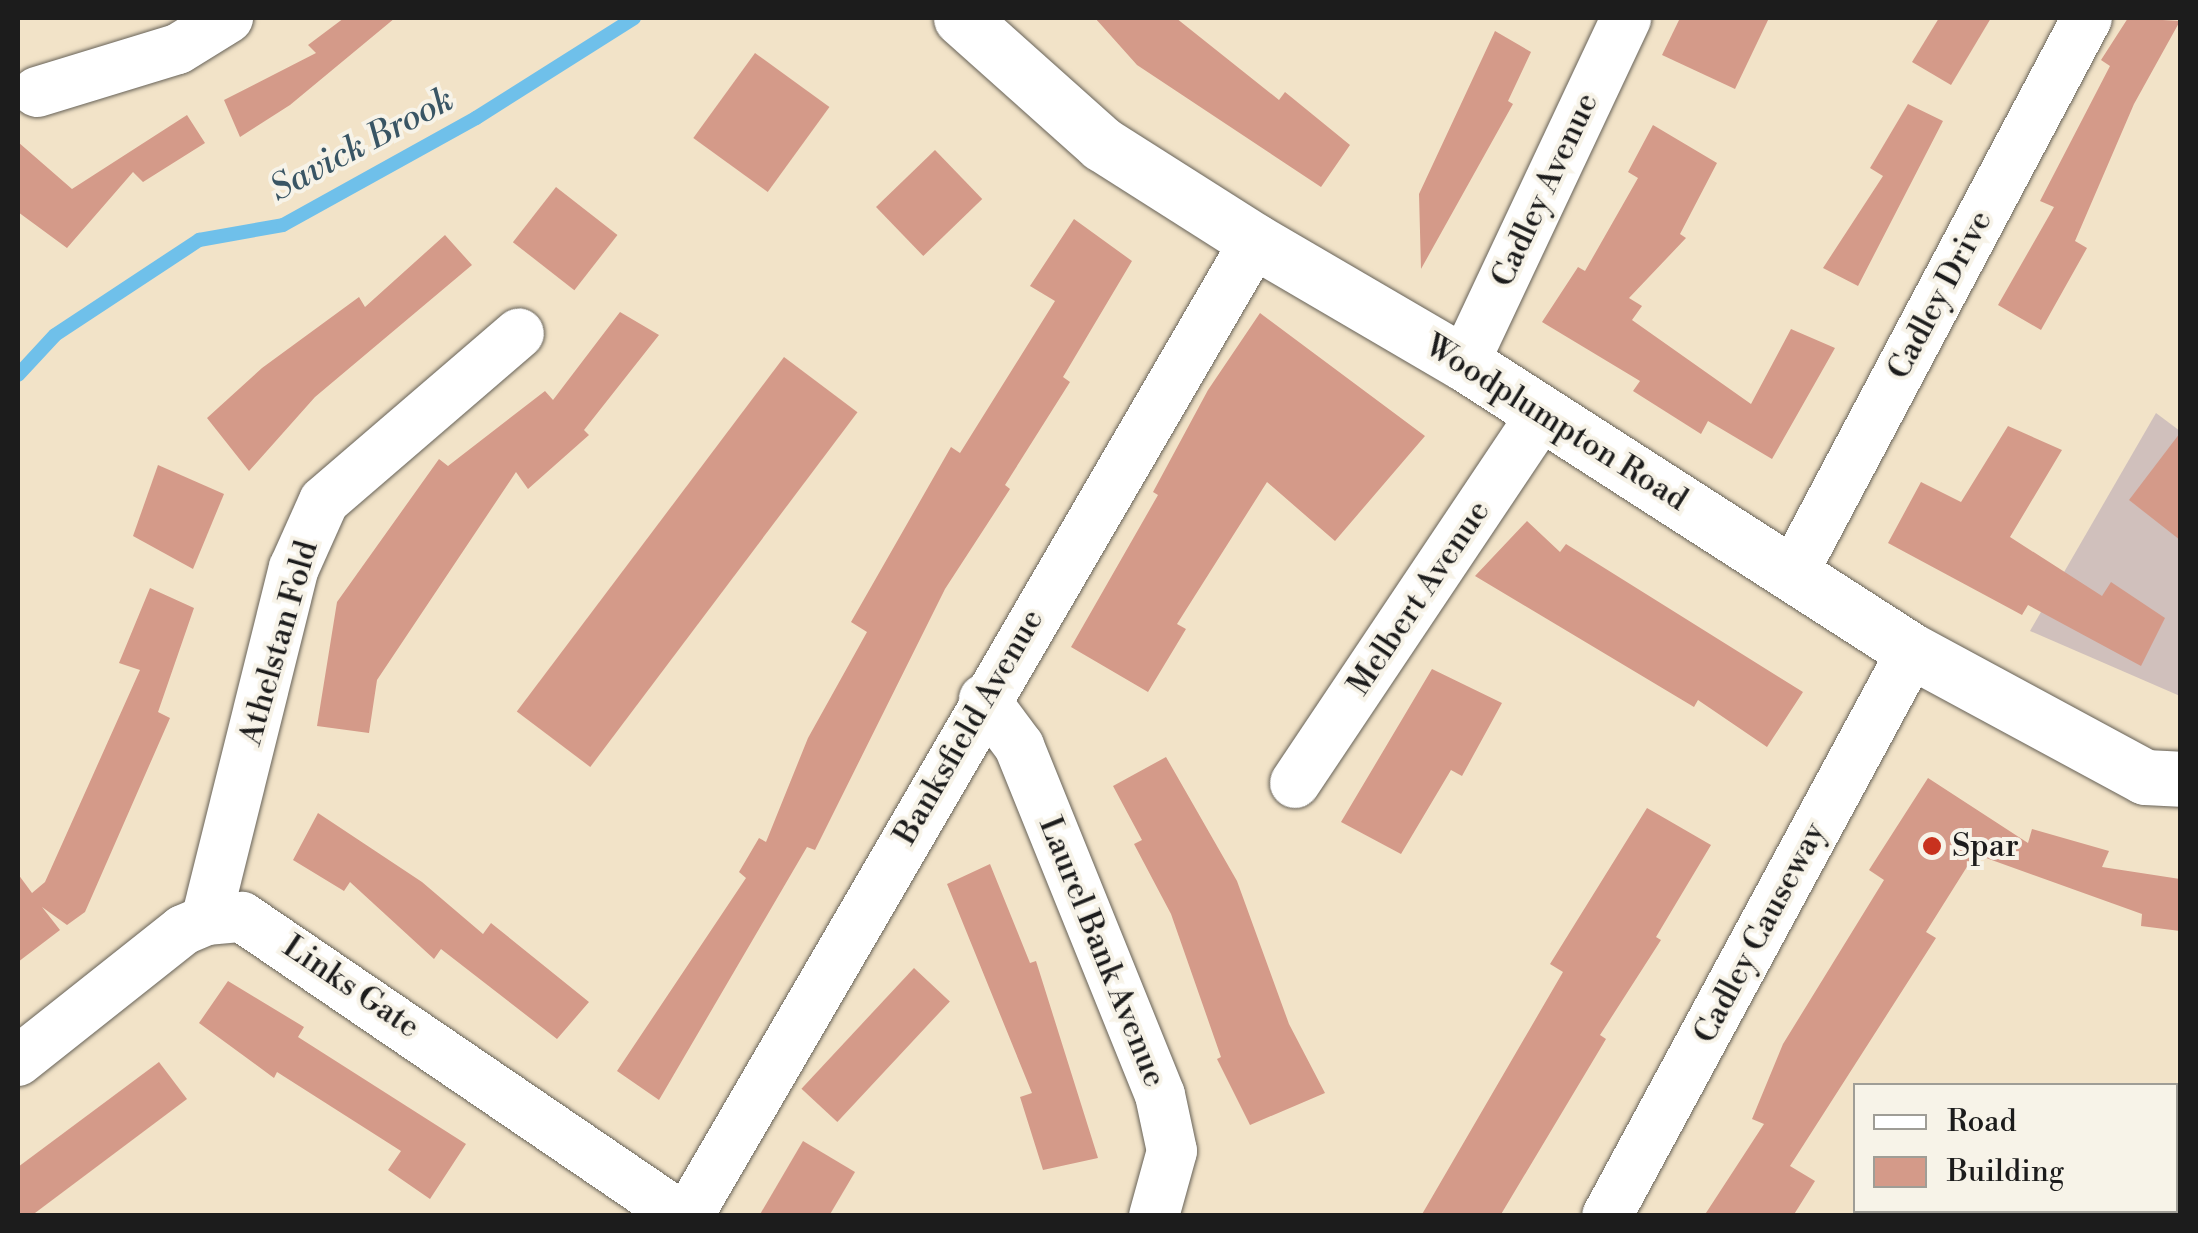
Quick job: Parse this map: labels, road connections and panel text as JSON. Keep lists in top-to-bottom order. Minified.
{"streets":{"main road":["Woodplumpton Road"],"street":["Cadley Avenue","Cadley Drive","Melbert Avenue","Athelstan Fold","Banksfield Avenue","Cadley Causeway","Laurel Bank Avenue","Links Gate"]},"crossings":[["Cadley Avenue","Woodplumpton Road"],["Cadley Drive","Woodplumpton Road"],["Woodplumpton Road","Melbert Avenue"],["Woodplumpton Road","Banksfield Avenue"],["Woodplumpton Road","Cadley Causeway"],["Athelstan Fold","Links Gate"],["Banksfield Avenue","Laurel Bank Avenue"],["Banksfield Avenue","Links Gate"]],"water":["Savick Brook"],"places":["Spar"],"legend":["Road","Building"]}
